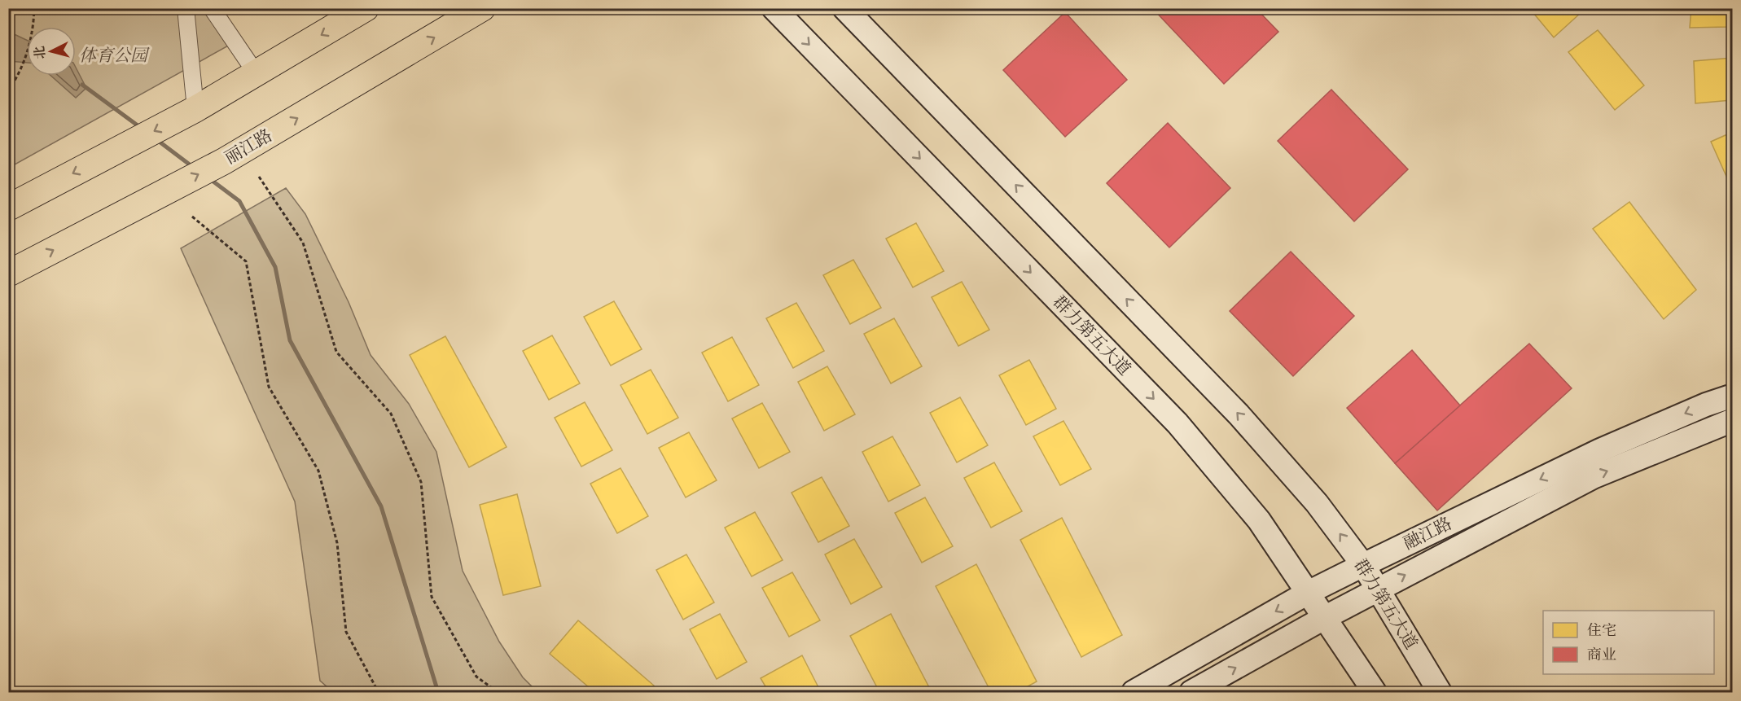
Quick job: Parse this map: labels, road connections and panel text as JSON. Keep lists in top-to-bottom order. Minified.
{"streets":{"main road":["丽江路","群力第五大道","融江路"]},"crossings":[["群力第五大道","融江路"]],"parks":["体育公园"],"legend":["住宅","商业"],"north":"left"}
